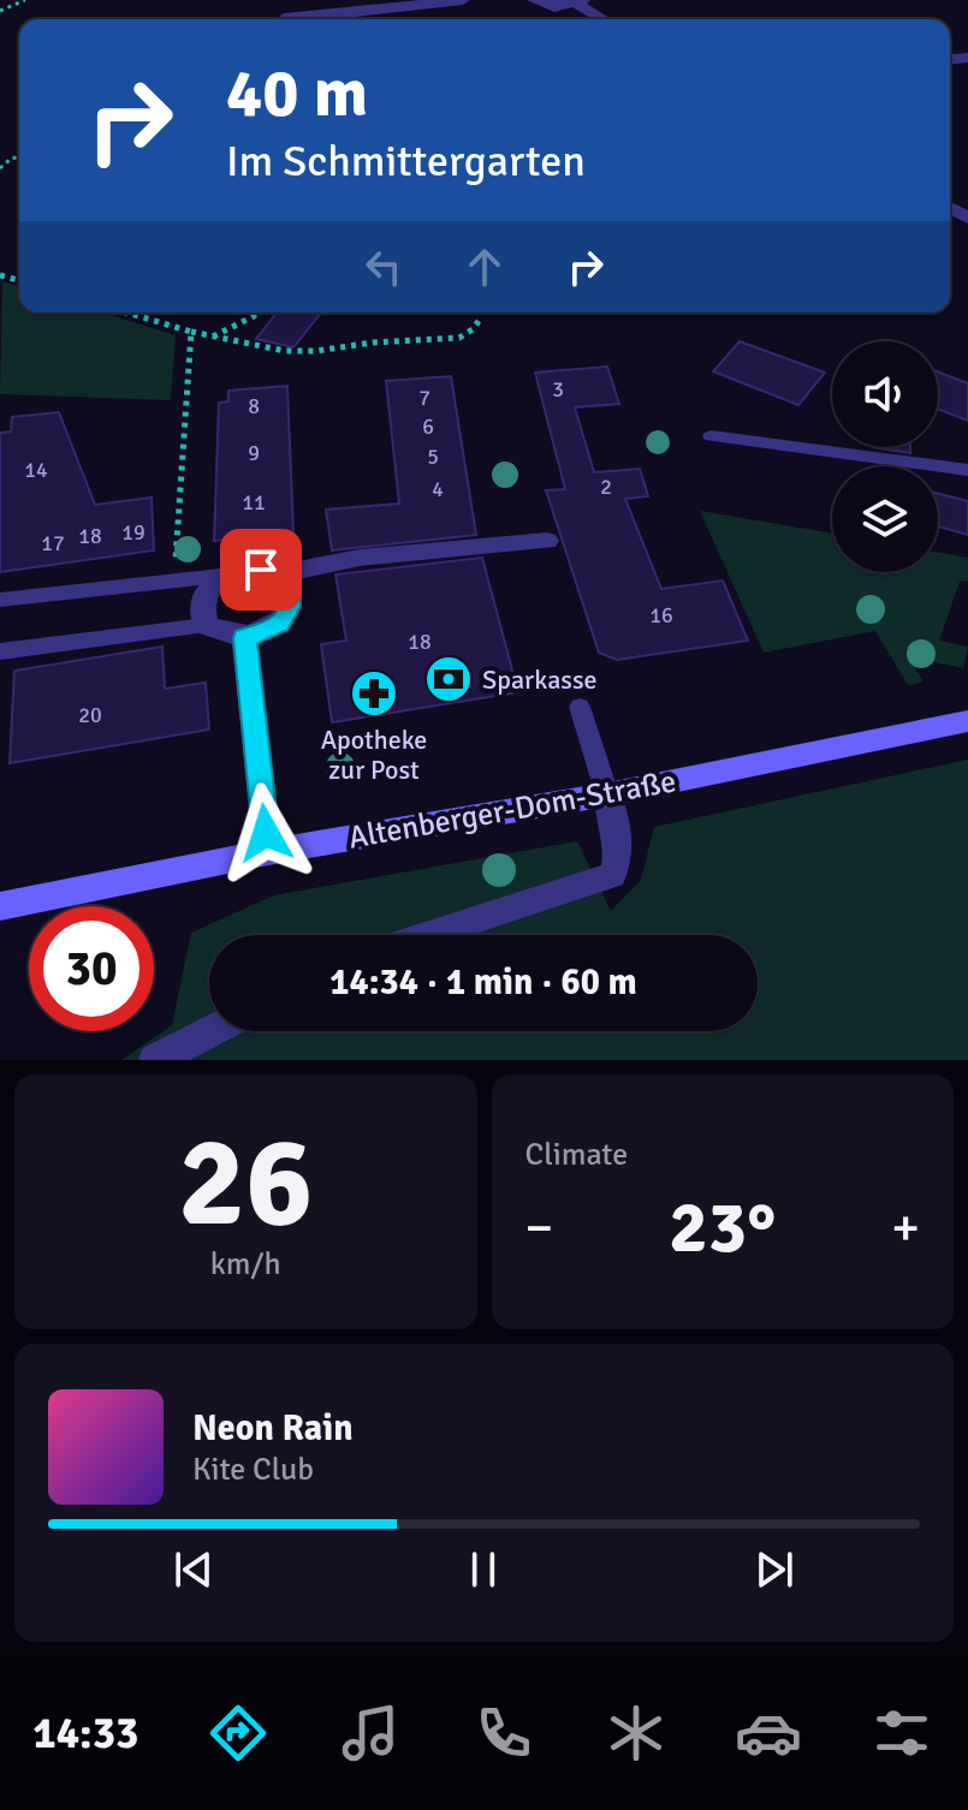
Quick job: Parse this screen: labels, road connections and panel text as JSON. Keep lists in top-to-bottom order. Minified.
{"streets":{"main road":["Altenberger-Dom-Straße"]},"places":{"bank":["Sparkasse"],"pharmacy":["Apotheke zur Post"]},"house_numbers":["3","7","8","6","9","5","14","2","4","11","19","18","17","16","18","20"],"page":{"turn":["40 m","Im Schmittergarten"],"limit":"30","trip":"14:34 · 1 min · 60 m","tile":[["26","km/h"],"Climate"],"heat":["−","23°","+"],"song":["Neon Rain","Kite Club"],"tabs":"14:33"}}
